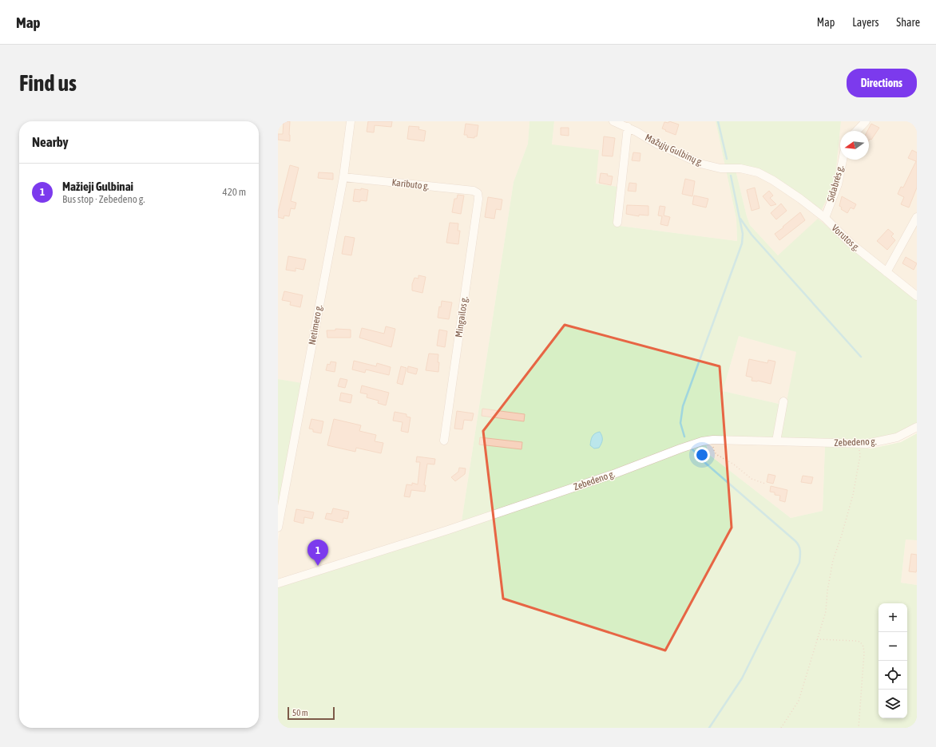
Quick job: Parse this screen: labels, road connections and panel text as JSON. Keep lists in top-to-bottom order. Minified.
{"streets":{"street":["Mažųjų Gulbinų g.","Sidabrės g.","Kaributo g.","Vorutos g.","Mingailos g.","Netimero g.","Zebedeno g."]},"crossings":[["Mažųjų Gulbinų g.","Vorutos g."],["Sidabrės g.","Vorutos g."],["Kaributo g.","Mingailos g."],["Kaributo g.","Netimero g."]],"scale_bar":"50 m","north":"left","page":{"header":"Map","nav":["Map","Layers","Share"],"buttons":"Directions","title":"Find us","heading":"Nearby","list":[{"mark":"1","name":"Mažieji Gulbinai","note":"Bus stop · Zebedeno g.","value":"420 m"}],"pins":"1","map_buttons":["+","−"],"scale":"50 m"}}
